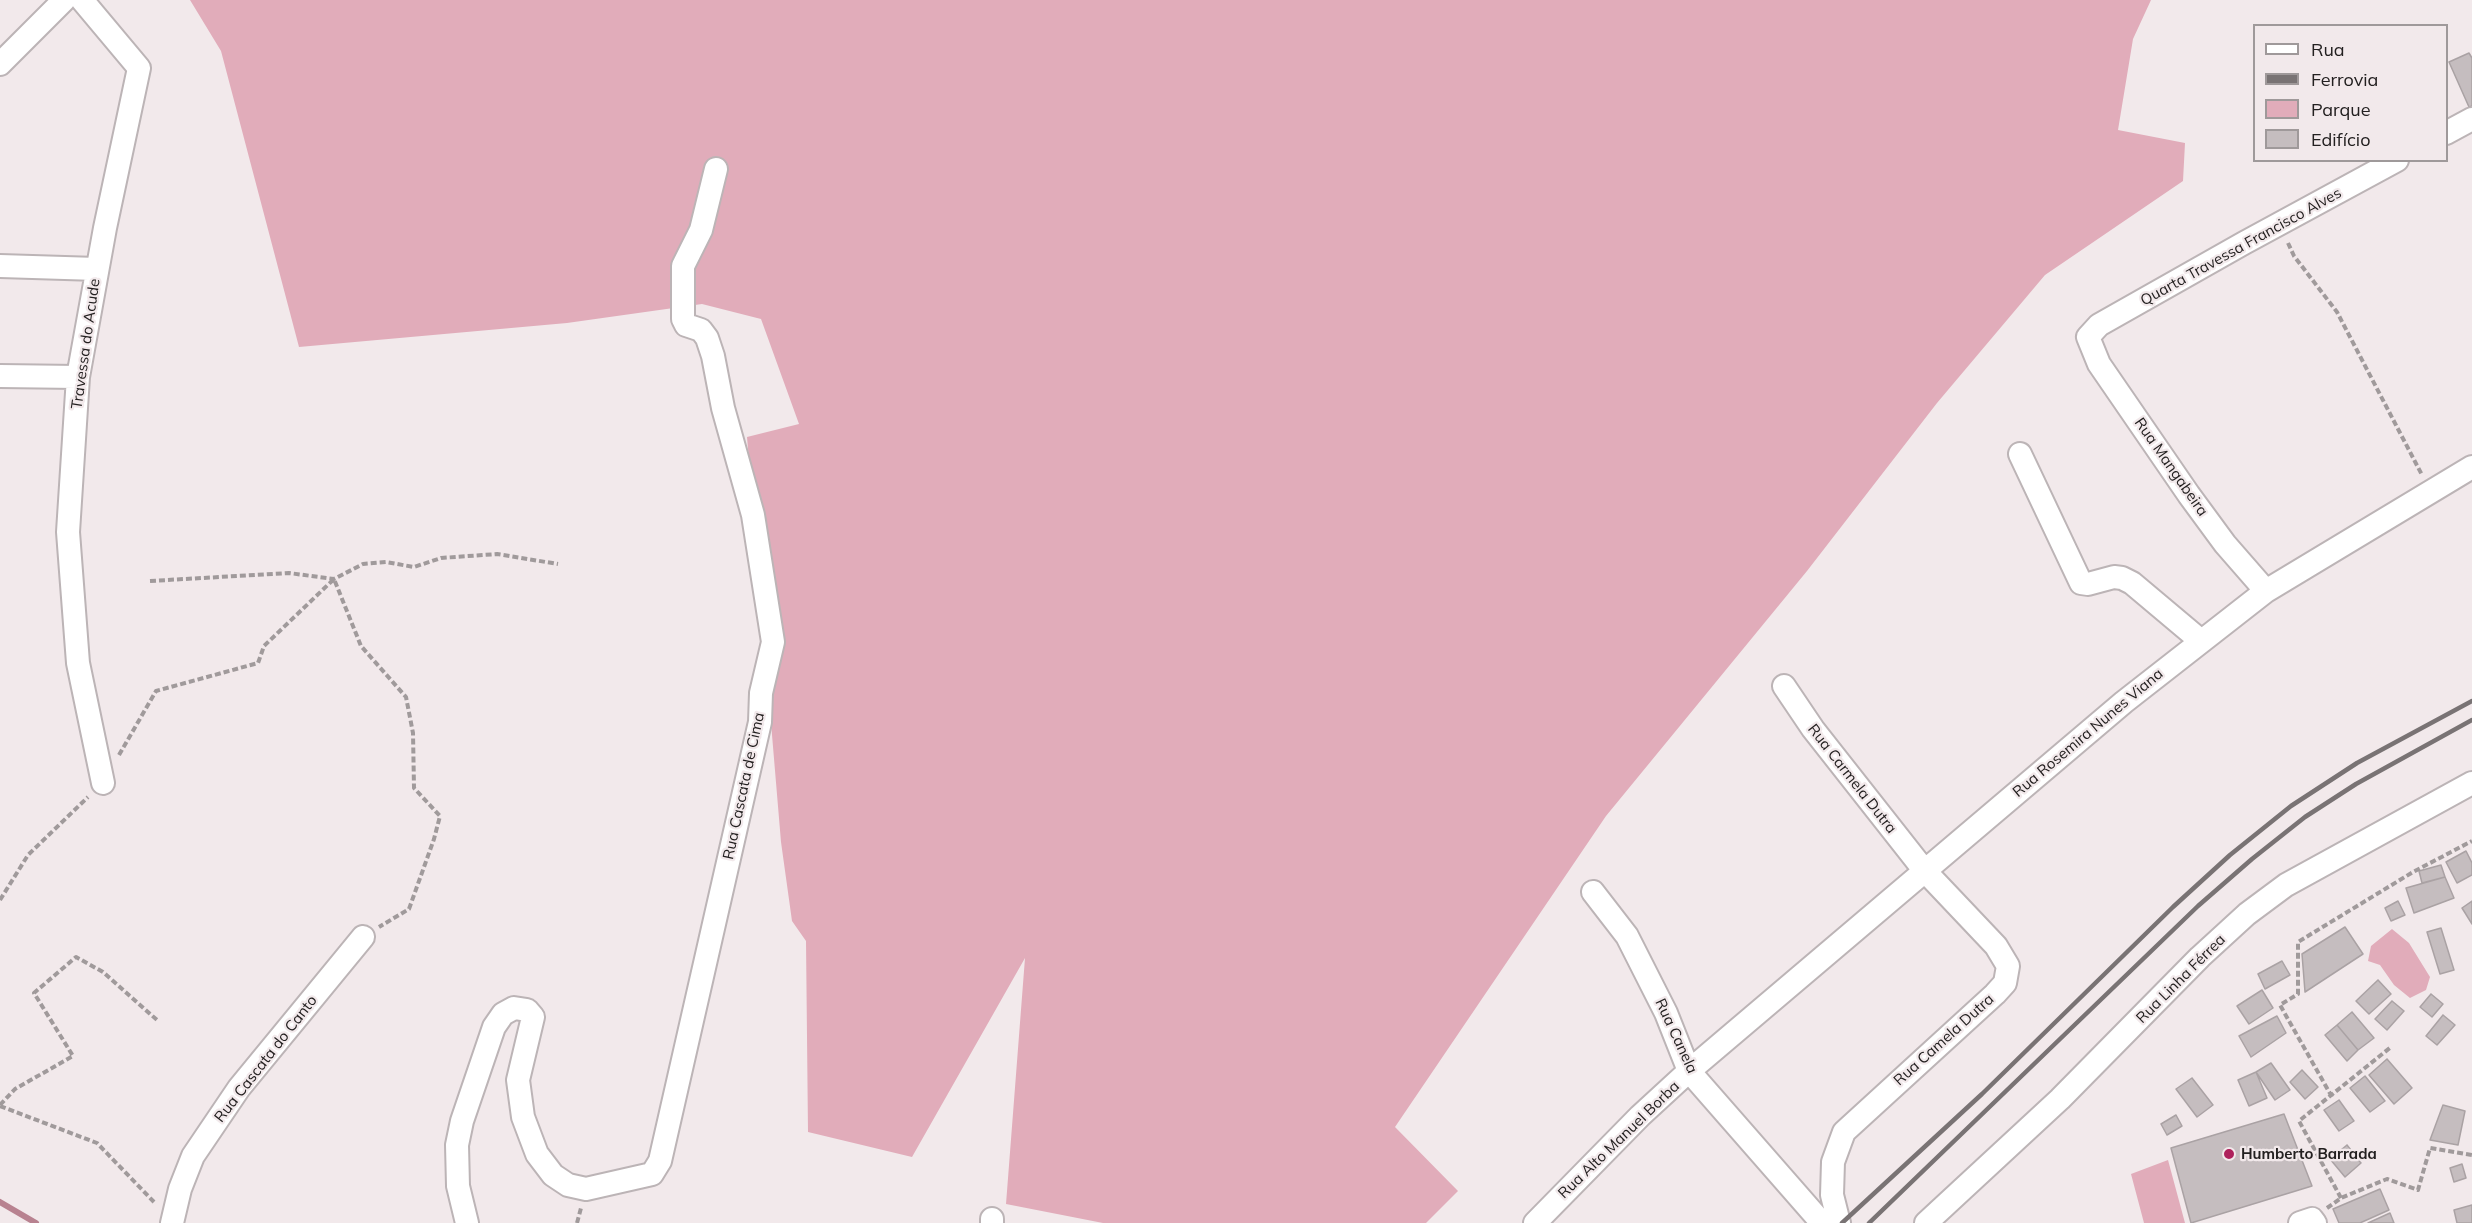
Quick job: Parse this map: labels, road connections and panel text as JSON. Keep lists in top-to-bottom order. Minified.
{"streets":{"street":["Quarta Travessa Francisco Alves","Travessa do Acude","Rua Mangabeira","Rua Rosemira Nunes Viana","Rua Carmela Dutra","Rua Cascata de Cima","Rua Linha Férrea","Rua Canela","Rua Camela Dutra","Rua Cascata do Canto","Rua Alto Manuel Borba"]},"crossings":[["Quarta Travessa Francisco Alves","Rua Mangabeira"],["Rua Mangabeira","Rua Rosemira Nunes Viana"],["Rua Rosemira Nunes Viana","Rua Carmela Dutra"],["Rua Rosemira Nunes Viana","Rua Camela Dutra"],["Rua Rosemira Nunes Viana","Rua Alto Manuel Borba"],["Rua Carmela Dutra","Rua Camela Dutra"],["Rua Canela","Rua Alto Manuel Borba"]],"places":["Humberto Barrada"],"legend":["Rua","Ferrovia","Parque","Edifício"]}
